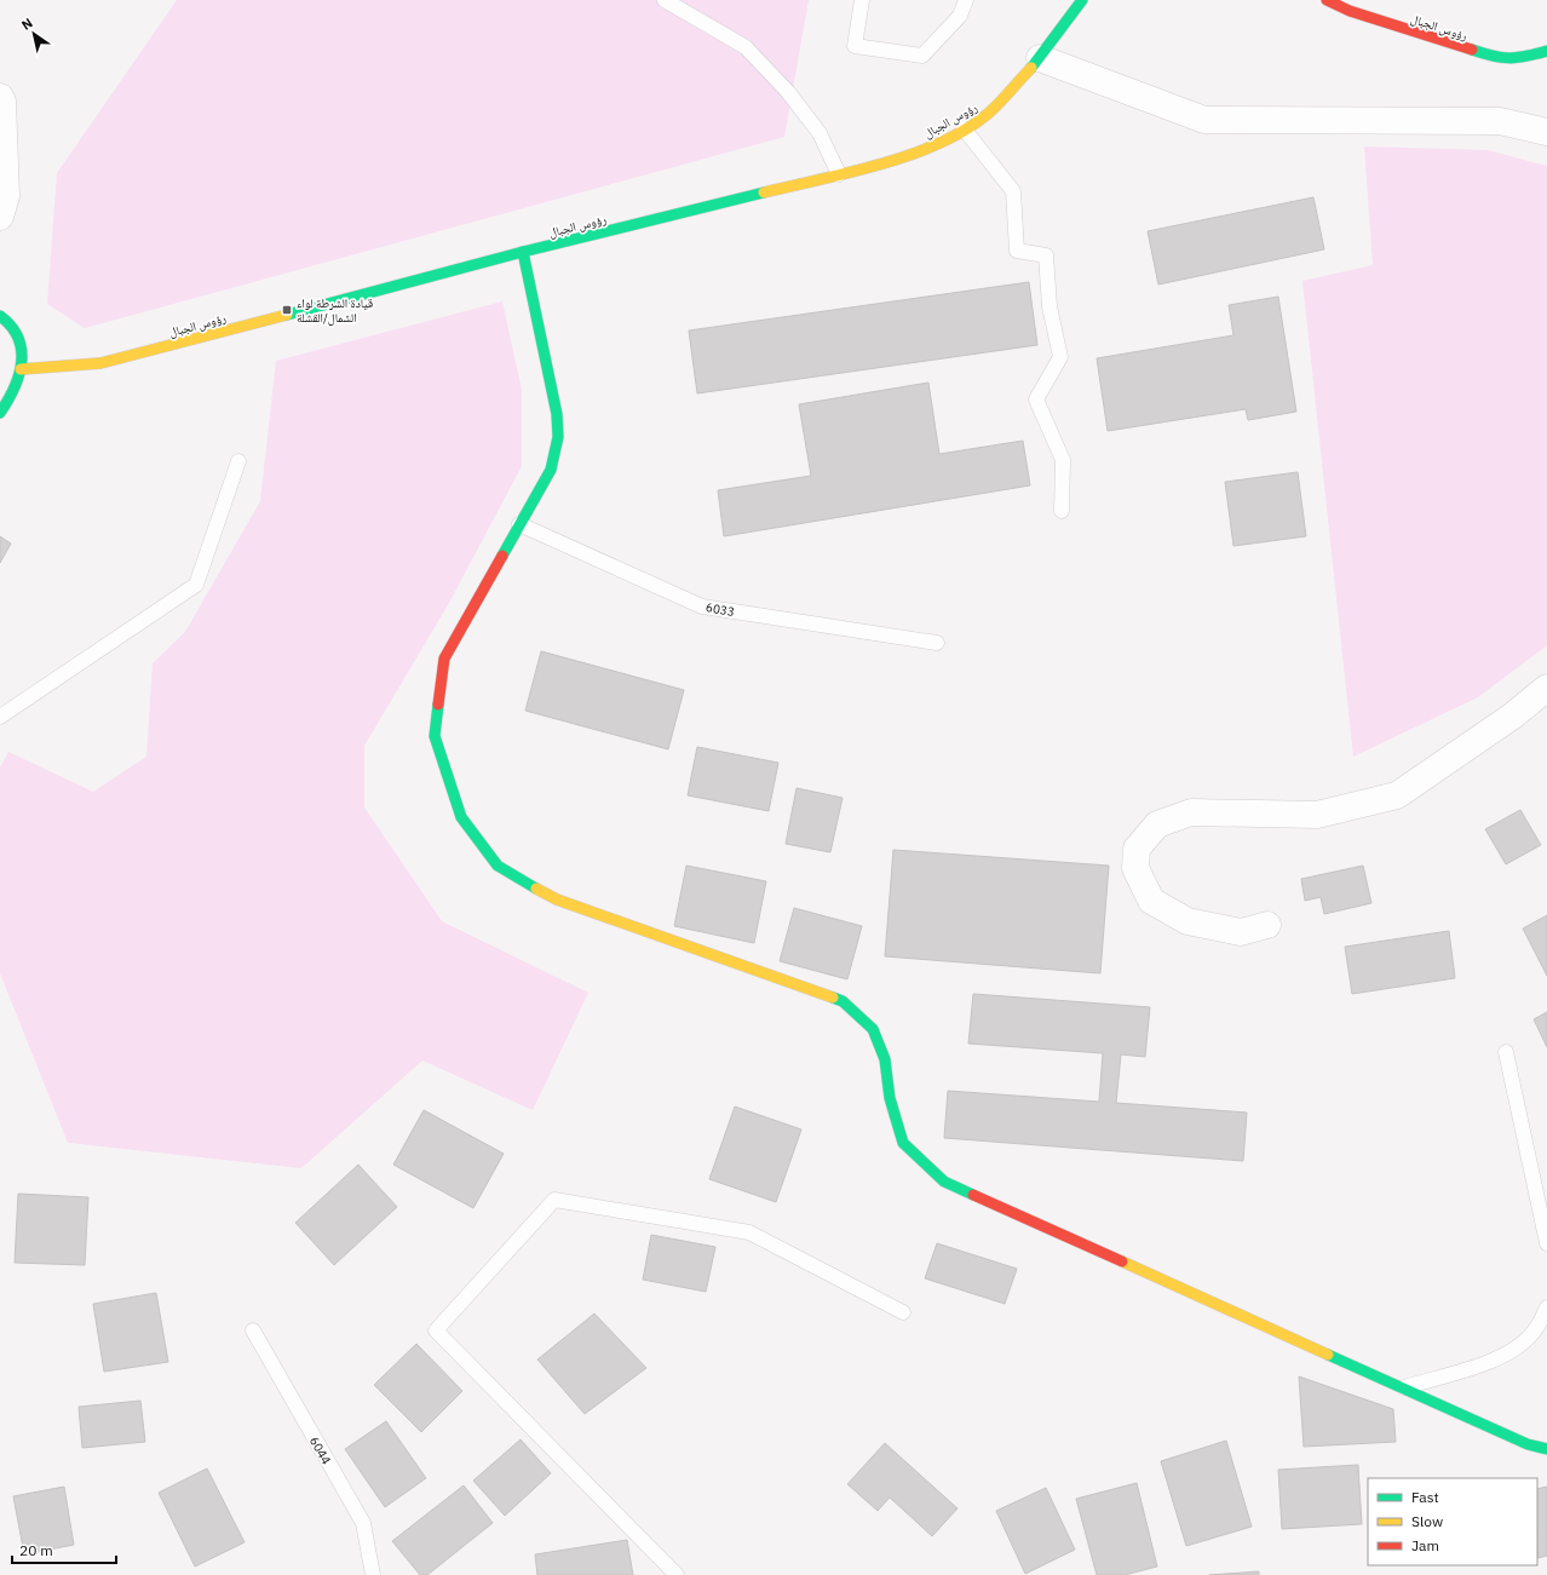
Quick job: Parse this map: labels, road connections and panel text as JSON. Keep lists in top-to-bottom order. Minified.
{"streets":{"street":["رؤوس الجبال"],"lane":["6033","6044"]},"places":{"transit":["قيادة الشرطة لواء الشمال/القشلة"]},"legend":["Fast","Slow","Jam"],"scale_bar":"20 m","north":"top left"}
